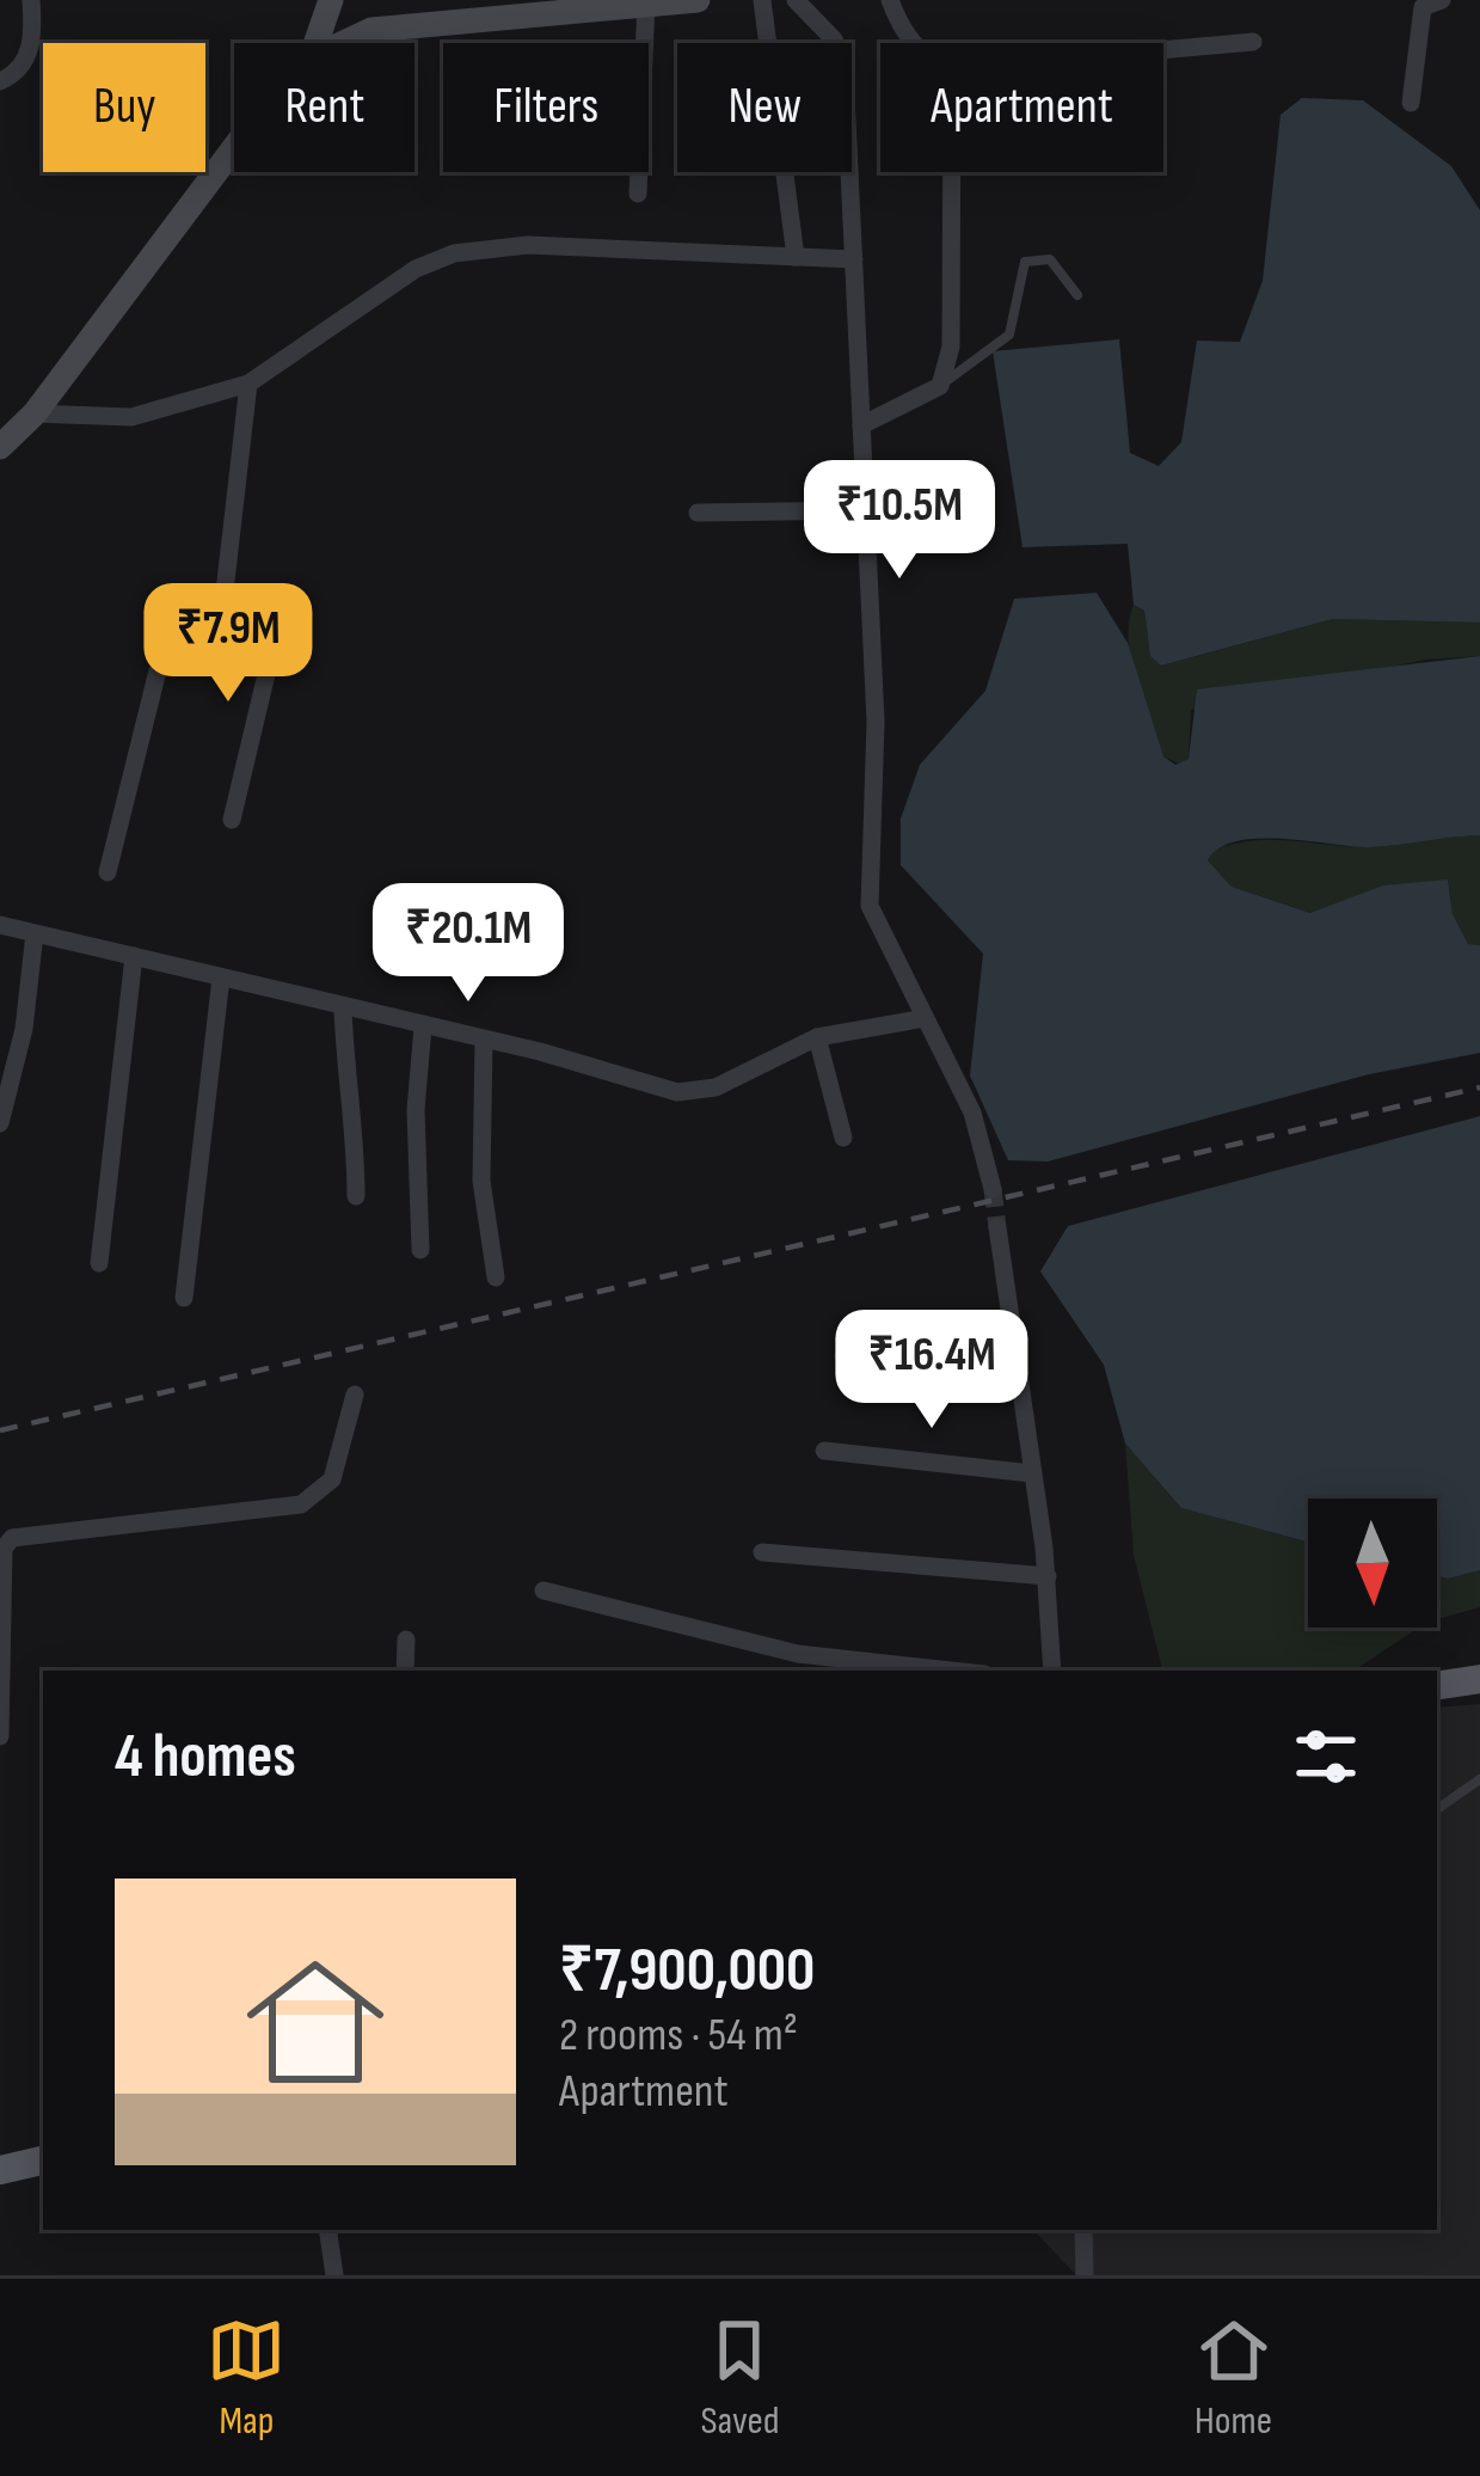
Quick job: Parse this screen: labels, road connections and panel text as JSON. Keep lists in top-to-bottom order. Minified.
{"north":"bottom","page":{"chip":["Buy","Rent","Filters","New","Apartment"],"price":["₹10.5M","₹7.9M","₹20.1M","₹16.4M"],"heading":"4 homes","list":[{"name":"₹7,900,000","note":"2 rooms · 54 m² · Apartment"}],"tabs":["Map","Saved","Home"]}}
